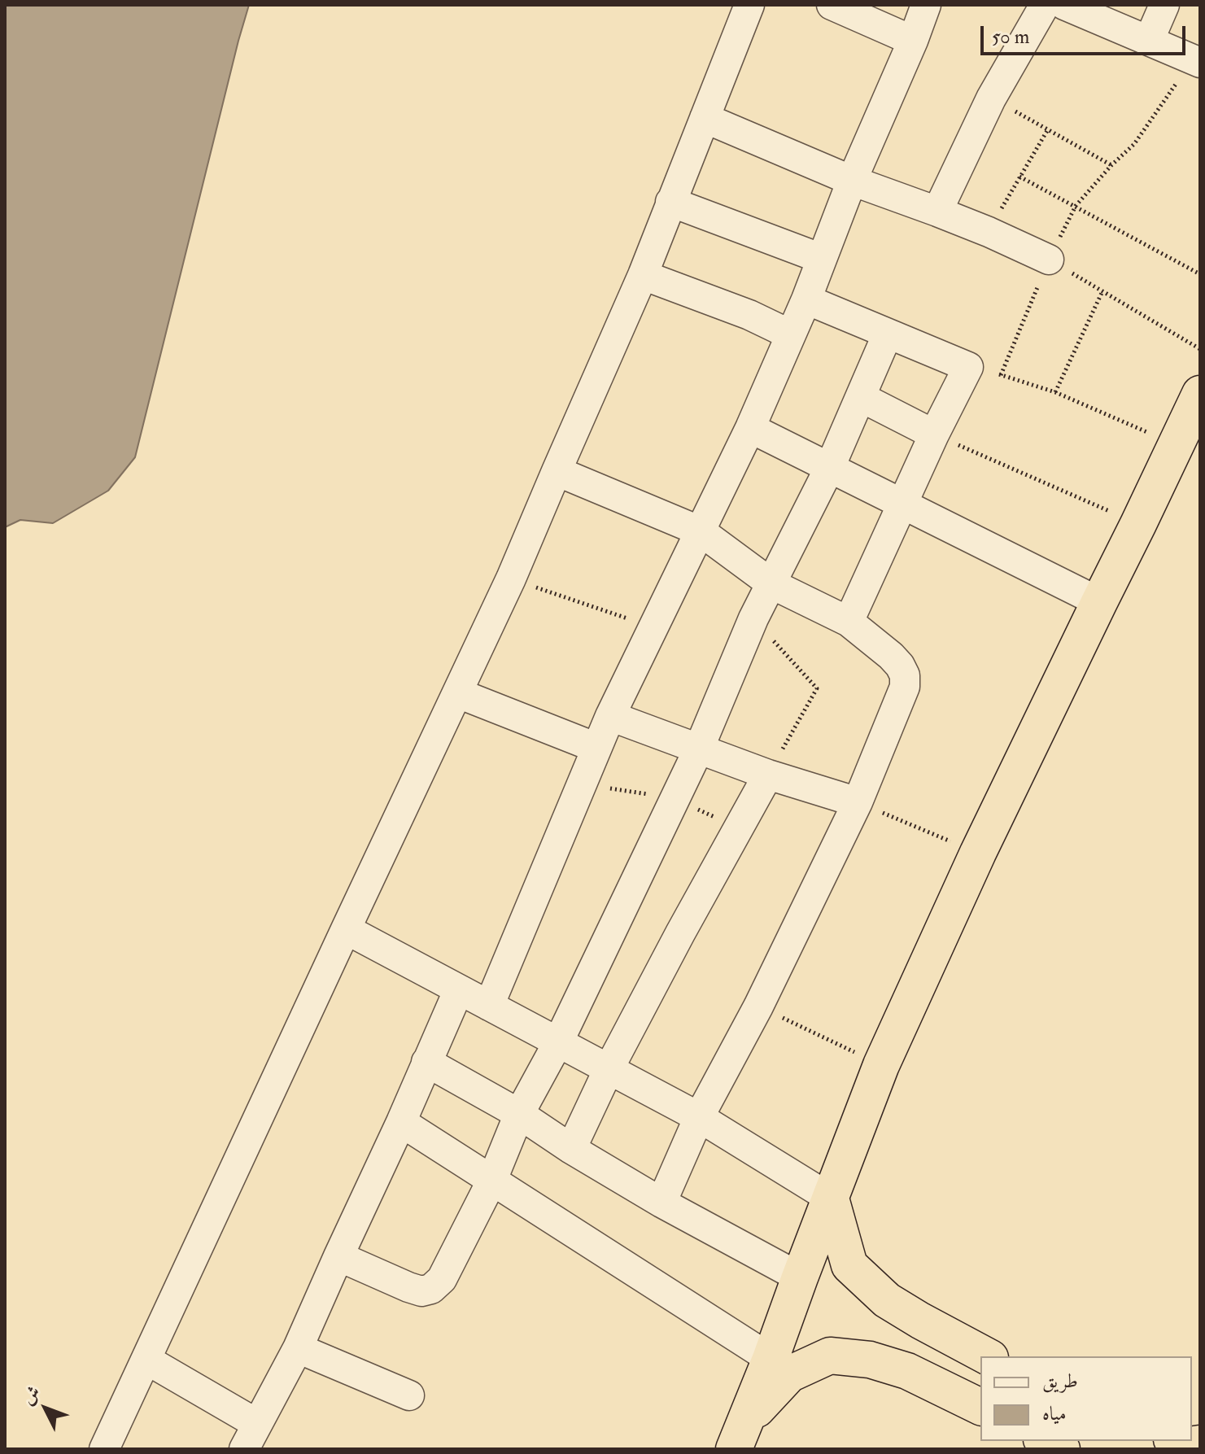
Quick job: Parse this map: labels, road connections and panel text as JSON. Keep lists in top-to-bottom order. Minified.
{"legend":["طريق","مياه"],"scale_bar":"50 m","north":"top left"}
